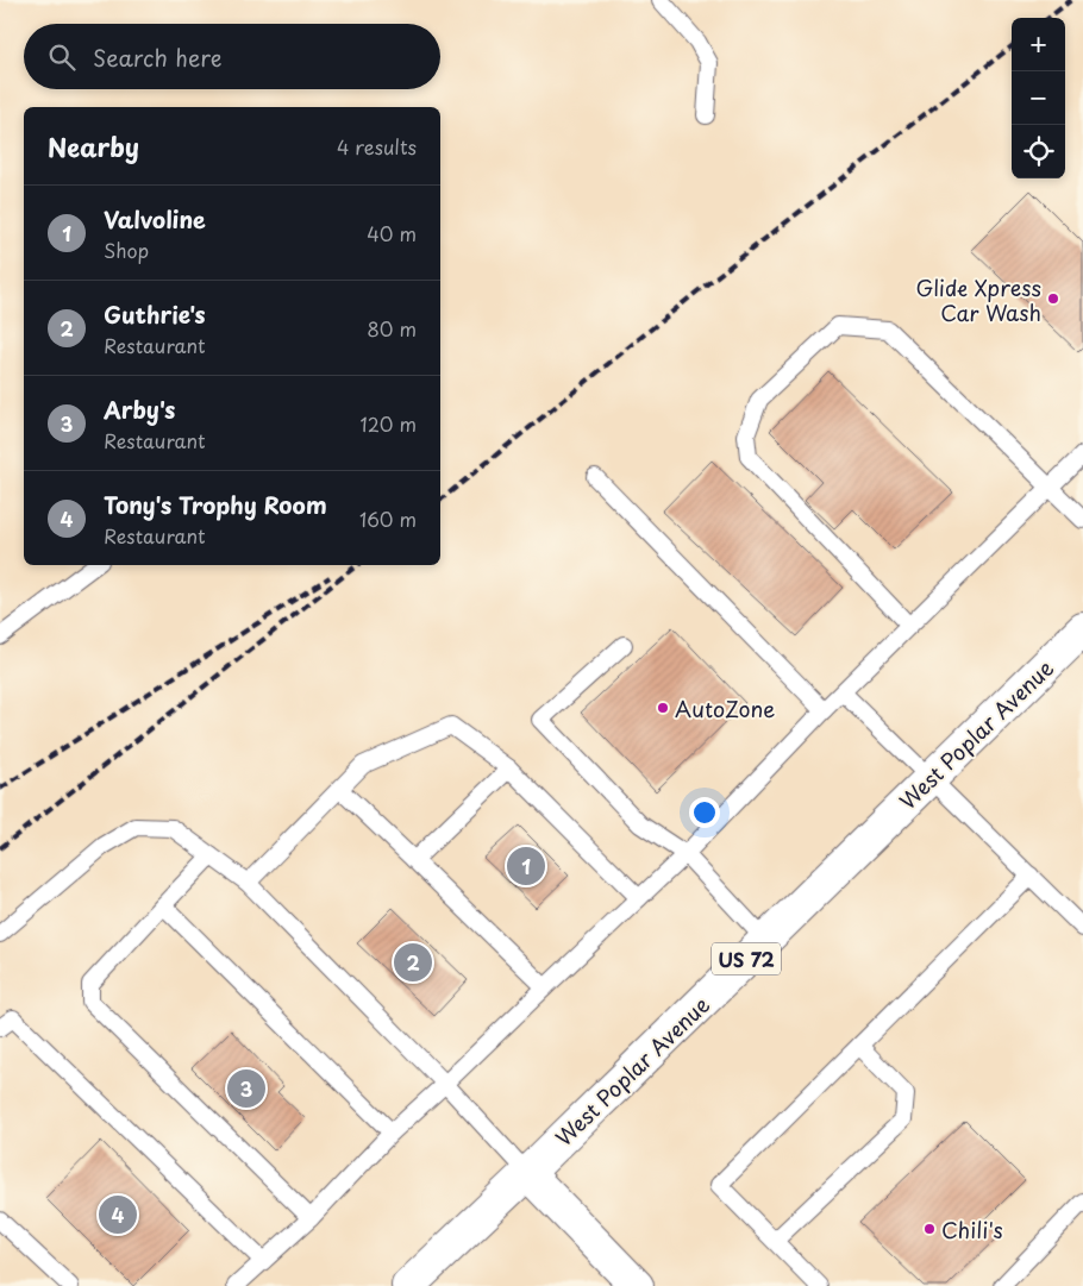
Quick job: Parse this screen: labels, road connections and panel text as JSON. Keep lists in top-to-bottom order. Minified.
{"streets":{"main road":["West Poplar Avenue","US 72"]},"places":["Glide Xpress Car Wash","AutoZone","Chili's"],"page":{"map_buttons":["+","−"],"search":"Search here","heading":["Nearby","4 results"],"list":[{"mark":"1","name":"Valvoline","note":"Shop","value":"40 m"},{"mark":"2","name":"Guthrie's","note":"Restaurant","value":"80 m"},{"mark":"3","name":"Arby's","note":"Restaurant","value":"120 m"},{"mark":"4","name":"Tony's Trophy Room","note":"Restaurant","value":"160 m"}],"pins":["1","2","3","4"]}}
